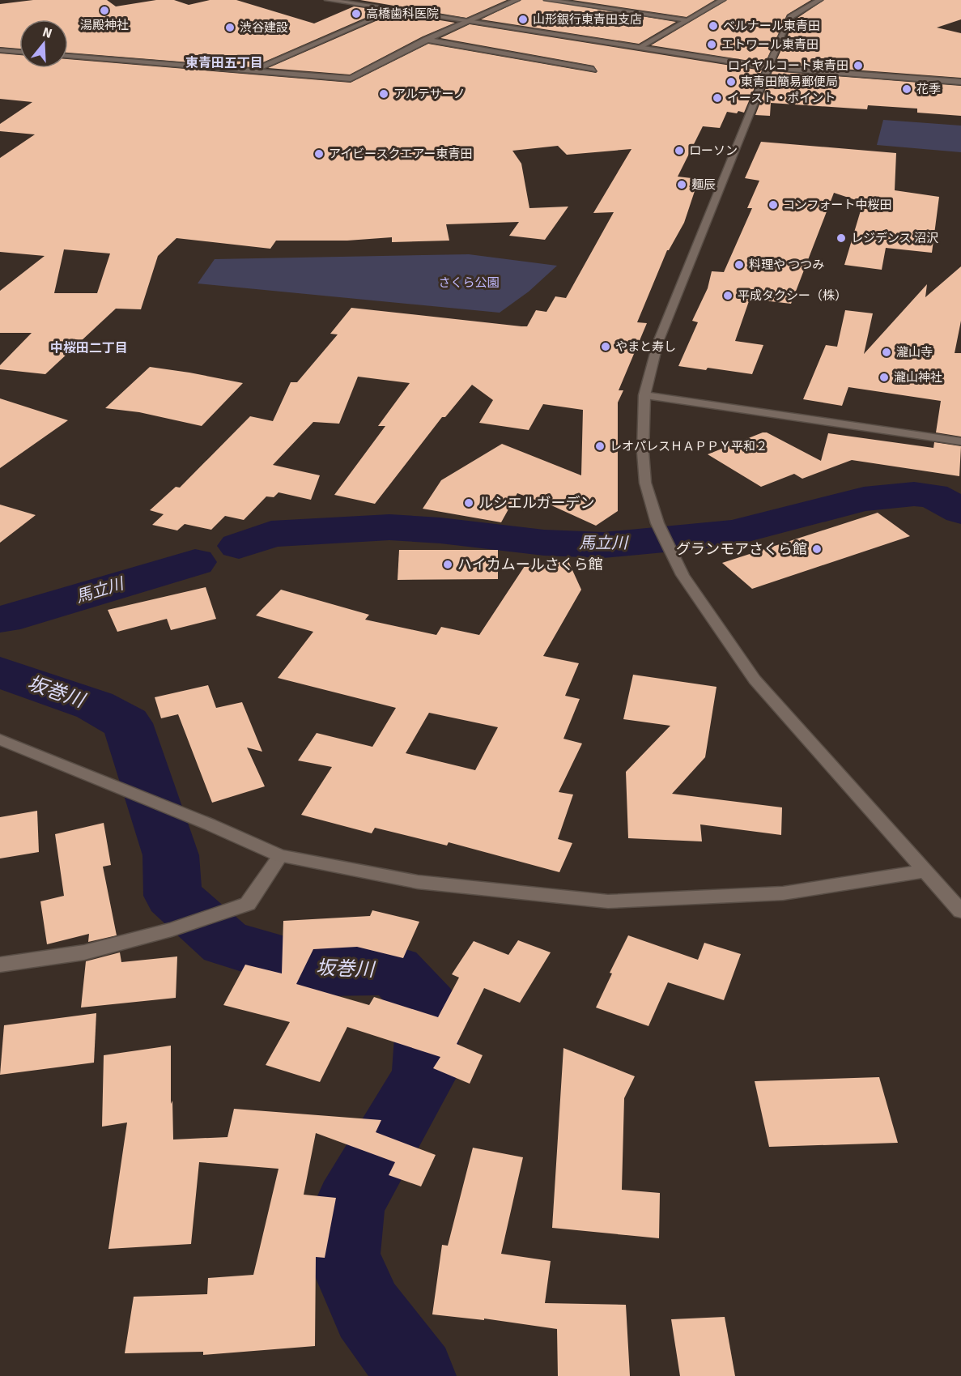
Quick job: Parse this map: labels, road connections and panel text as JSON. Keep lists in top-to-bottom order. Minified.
{"districts":["東青田五丁目","中桜田二丁目"],"water":["馬立川","坂巻川"],"parks":["さくら公園"],"places":["湯殿神社","高橋歯科医院","山形銀行東青田支店","ベルナール東青田","渋谷建設","エトワール東青田","ロイヤルコート東青田","東青田簡易郵便局","花季","アルテサーノ","イースト・ポイント","ローソン","アイビースクエアー東青田","麺辰","コンフォート中桜田","レジデンス 沼沢","料理や つつみ","平成タクシー（株）","やまと寿し","瀧山寺","瀧山神社","レオパレスＨＡＰＰＹ平和２","ルシエルガーデン","グランモアさくら館","ハイカムールさくら館"],"north":"top"}
